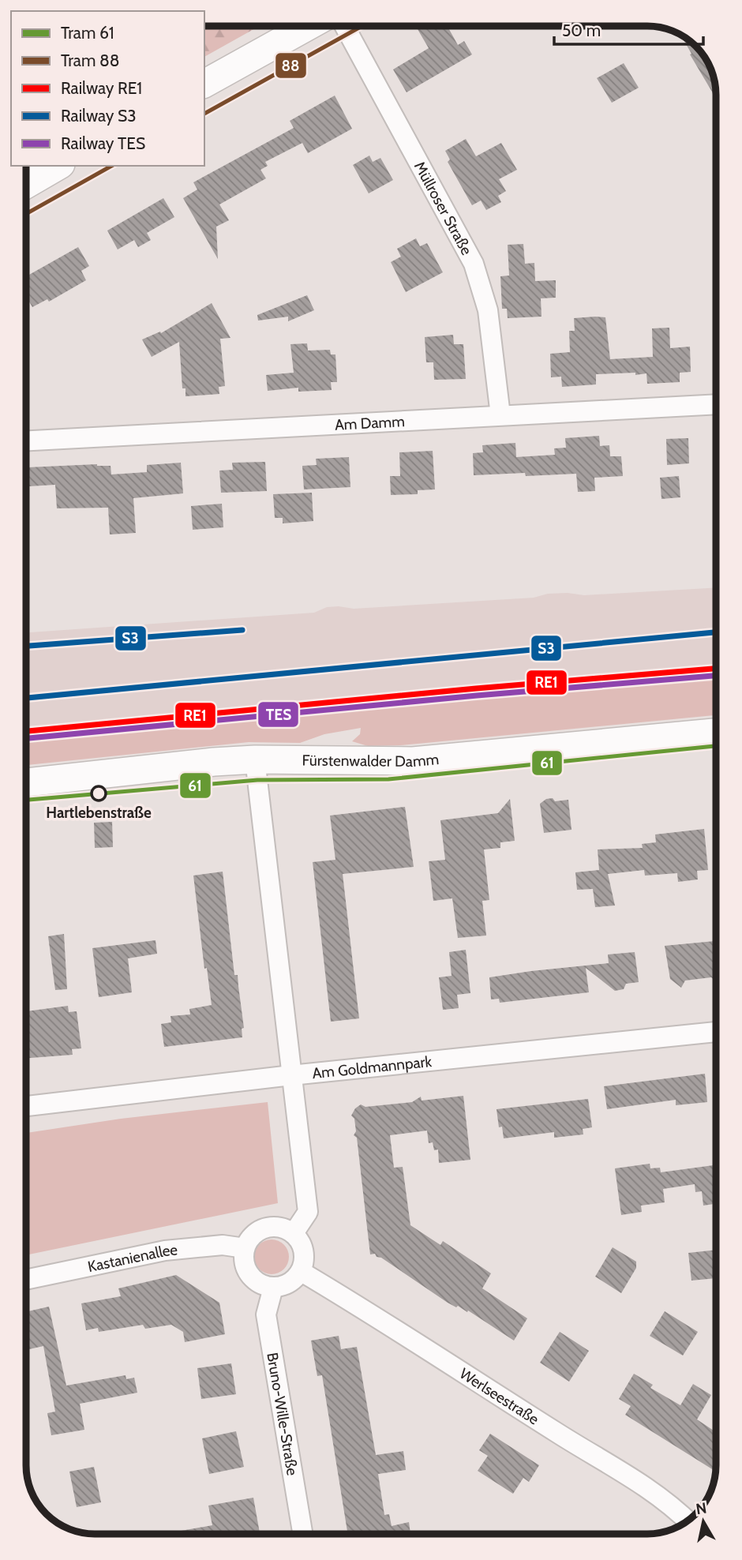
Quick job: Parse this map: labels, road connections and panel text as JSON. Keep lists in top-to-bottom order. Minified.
{"streets":{"main road":["Fürstenwalder Damm"],"street":["Müllroser Straße","Am Damm","Am Goldmannpark","Kastanienallee","Werlseestraße","Bruno-Wille-Straße"]},"crossings":[["Müllroser Straße","Am Damm"],["Kastanienallee","Werlseestraße"],["Kastanienallee","Bruno-Wille-Straße"],["Werlseestraße","Bruno-Wille-Straße"]],"places":["Hartlebenstraße"],"lines":["tram line 88","rail line S3","rail line RE1","rail line TES","tram line 61"],"legend":["Tram 61","Tram 88","Railway RE1","Railway S3","Railway TES"],"scale_bar":"50 m","north":"top"}
